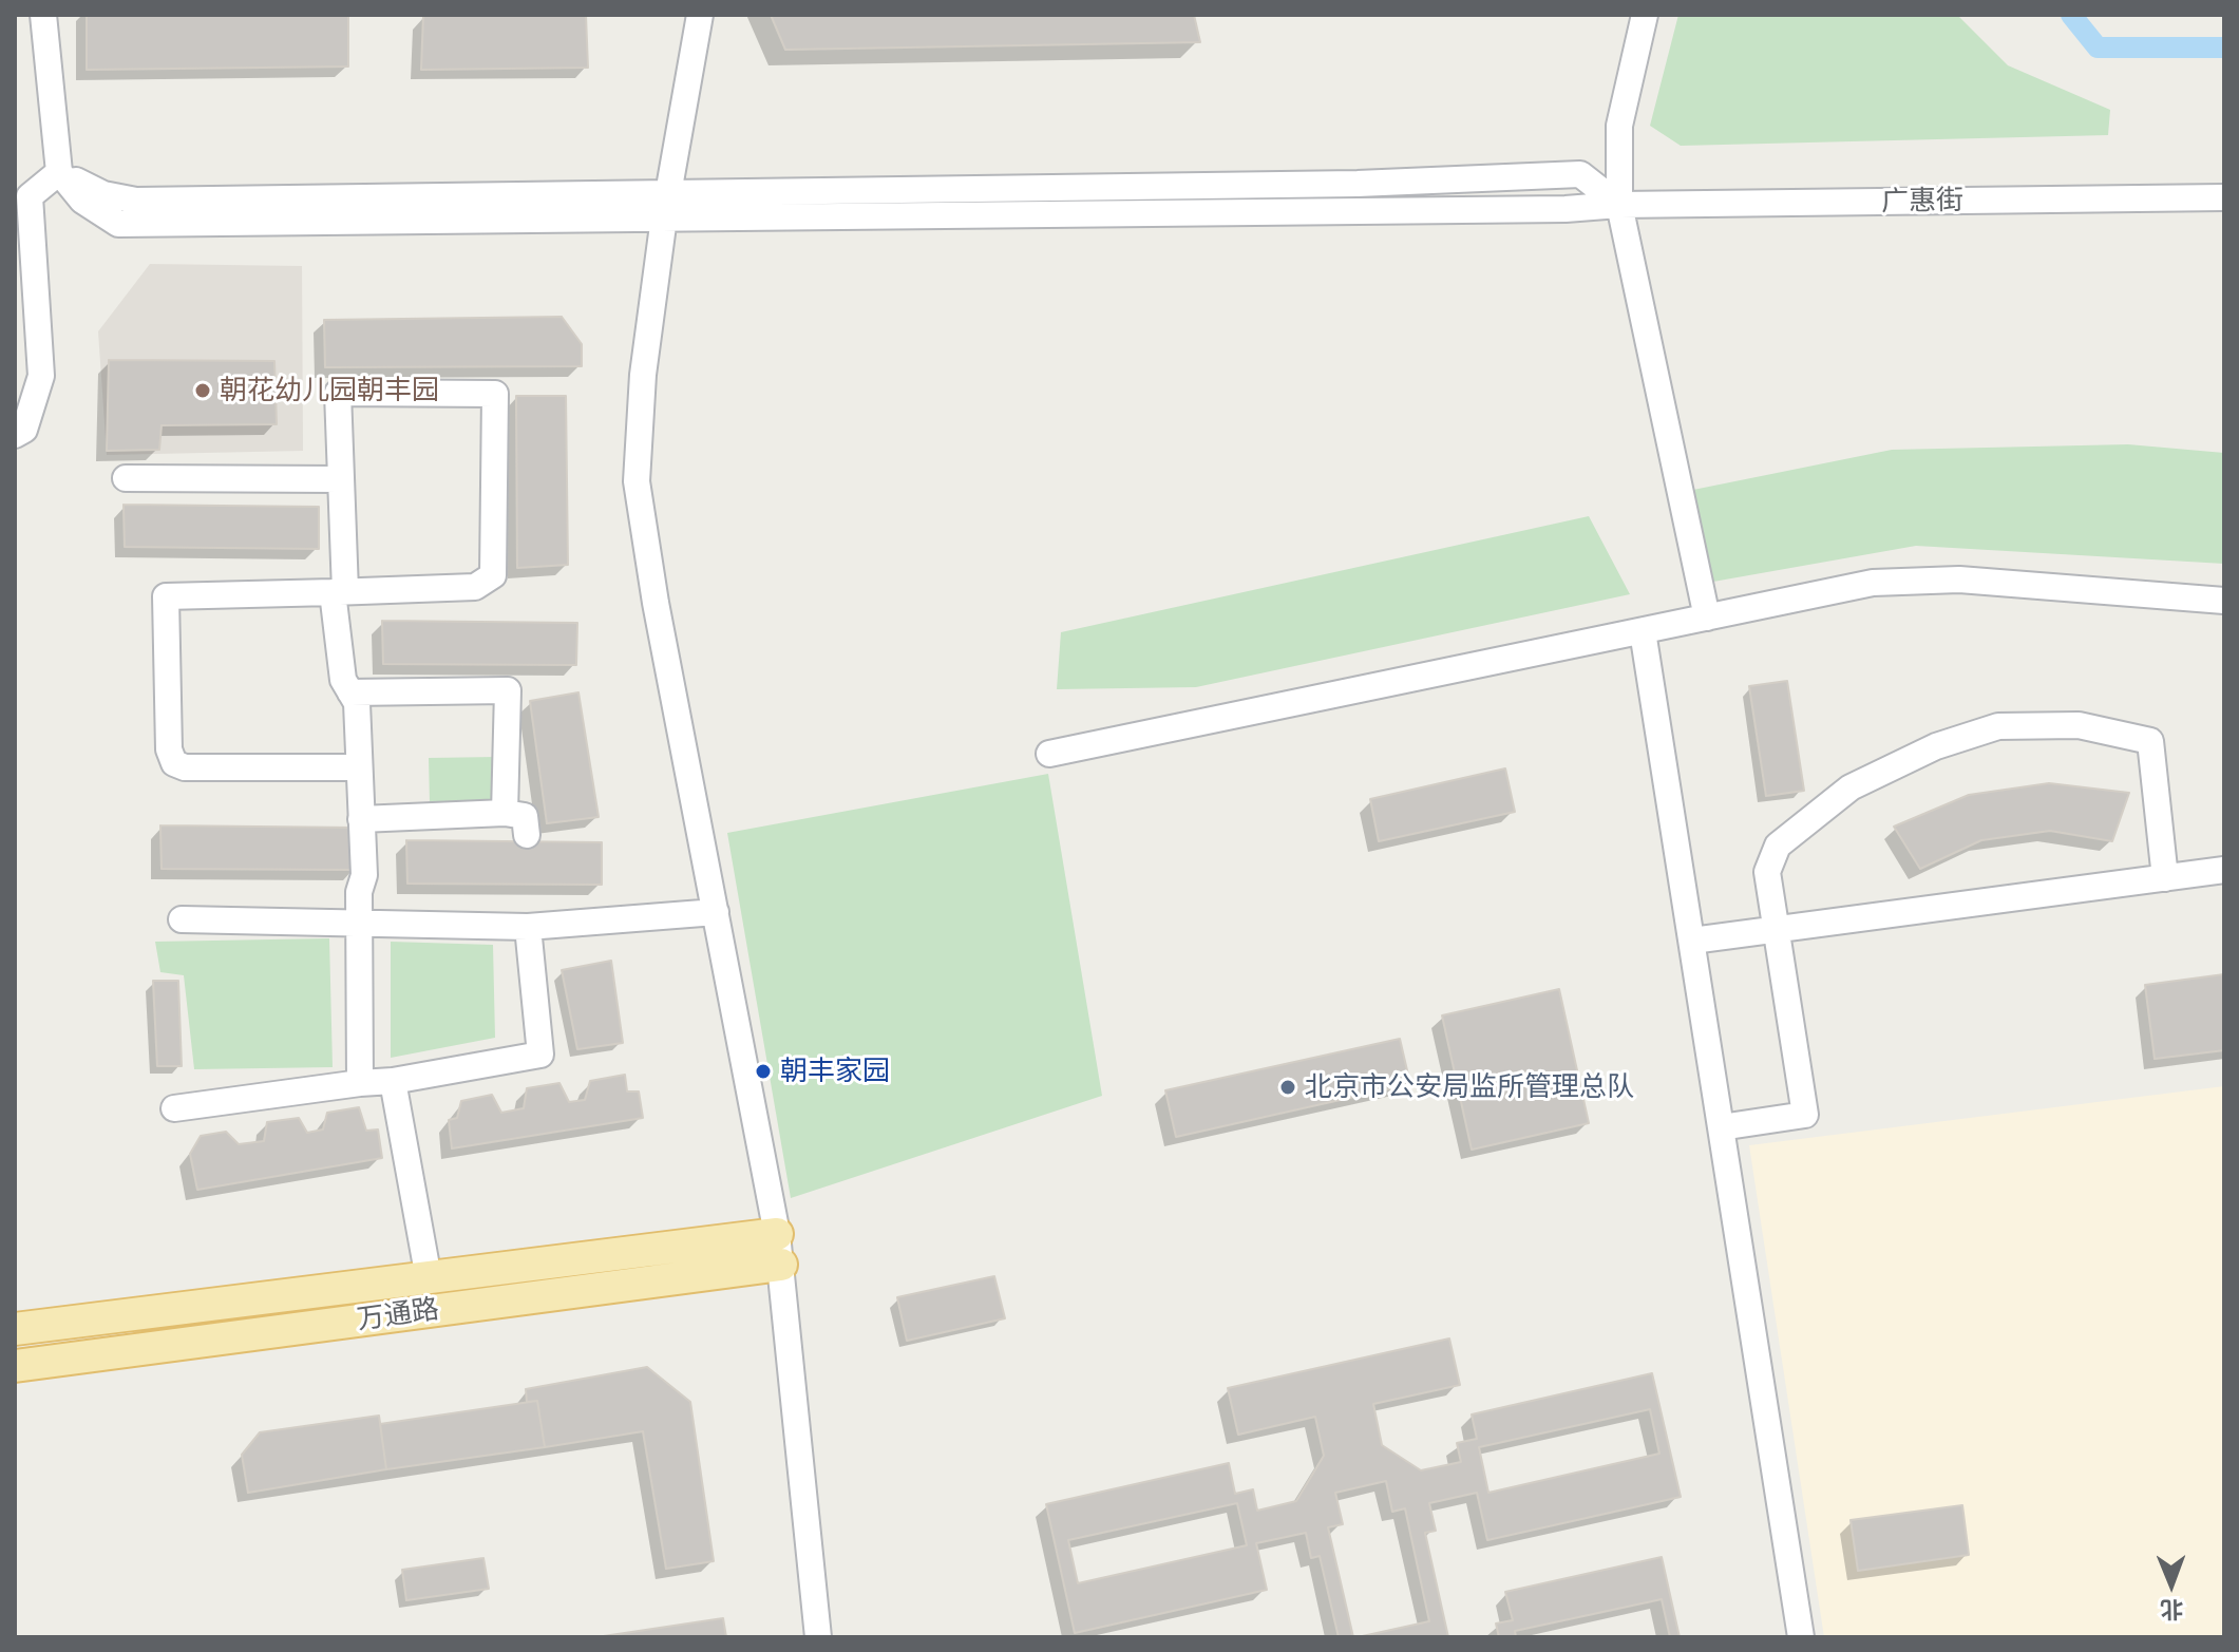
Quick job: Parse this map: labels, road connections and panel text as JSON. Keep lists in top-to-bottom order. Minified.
{"streets":{"main road":["万通路"],"street":["广惠街"]},"places":["朝花幼儿园朝丰园","朝丰家园","北京市公安局监所管理总队"],"north":"bottom"}
